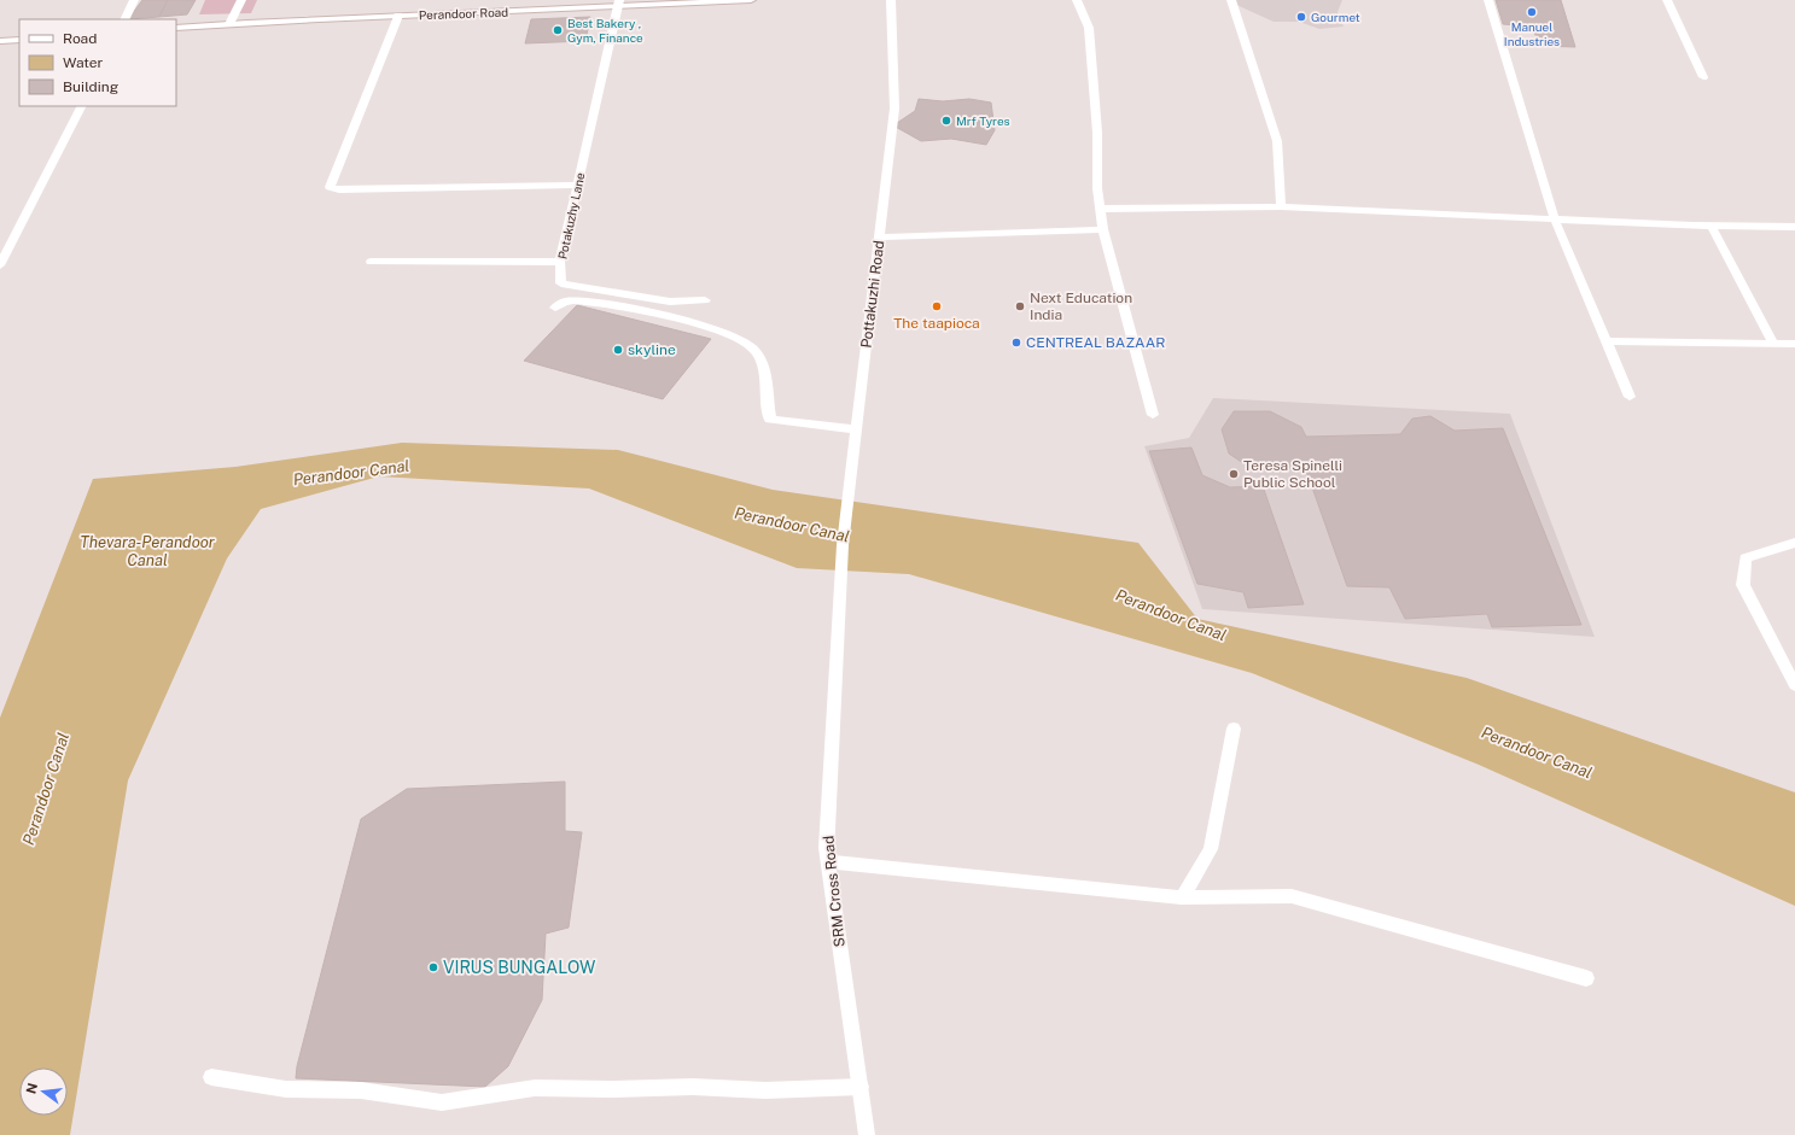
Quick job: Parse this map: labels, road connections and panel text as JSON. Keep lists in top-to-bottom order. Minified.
{"streets":{"street":["Perandoor Road","Potakuzhy Lane","Pottakuzhi Road","SRM Cross Road"]},"crossings":[["Perandoor Road","Potakuzhy Lane"],["Pottakuzhi Road","SRM Cross Road"]],"water":["Perandoor Canal","Thevara-Perandoor Canal"],"places":["Manuel Industries","Gourmet","Best Bakery , Gym, Finance","Mrf Tyres","The taapioca","Next Education India","CENTREAL BAZAAR","skyline","Teresa Spinelli Public School","VIRUS BUNGALOW"],"legend":["Road","Water","Building"],"north":"left"}
